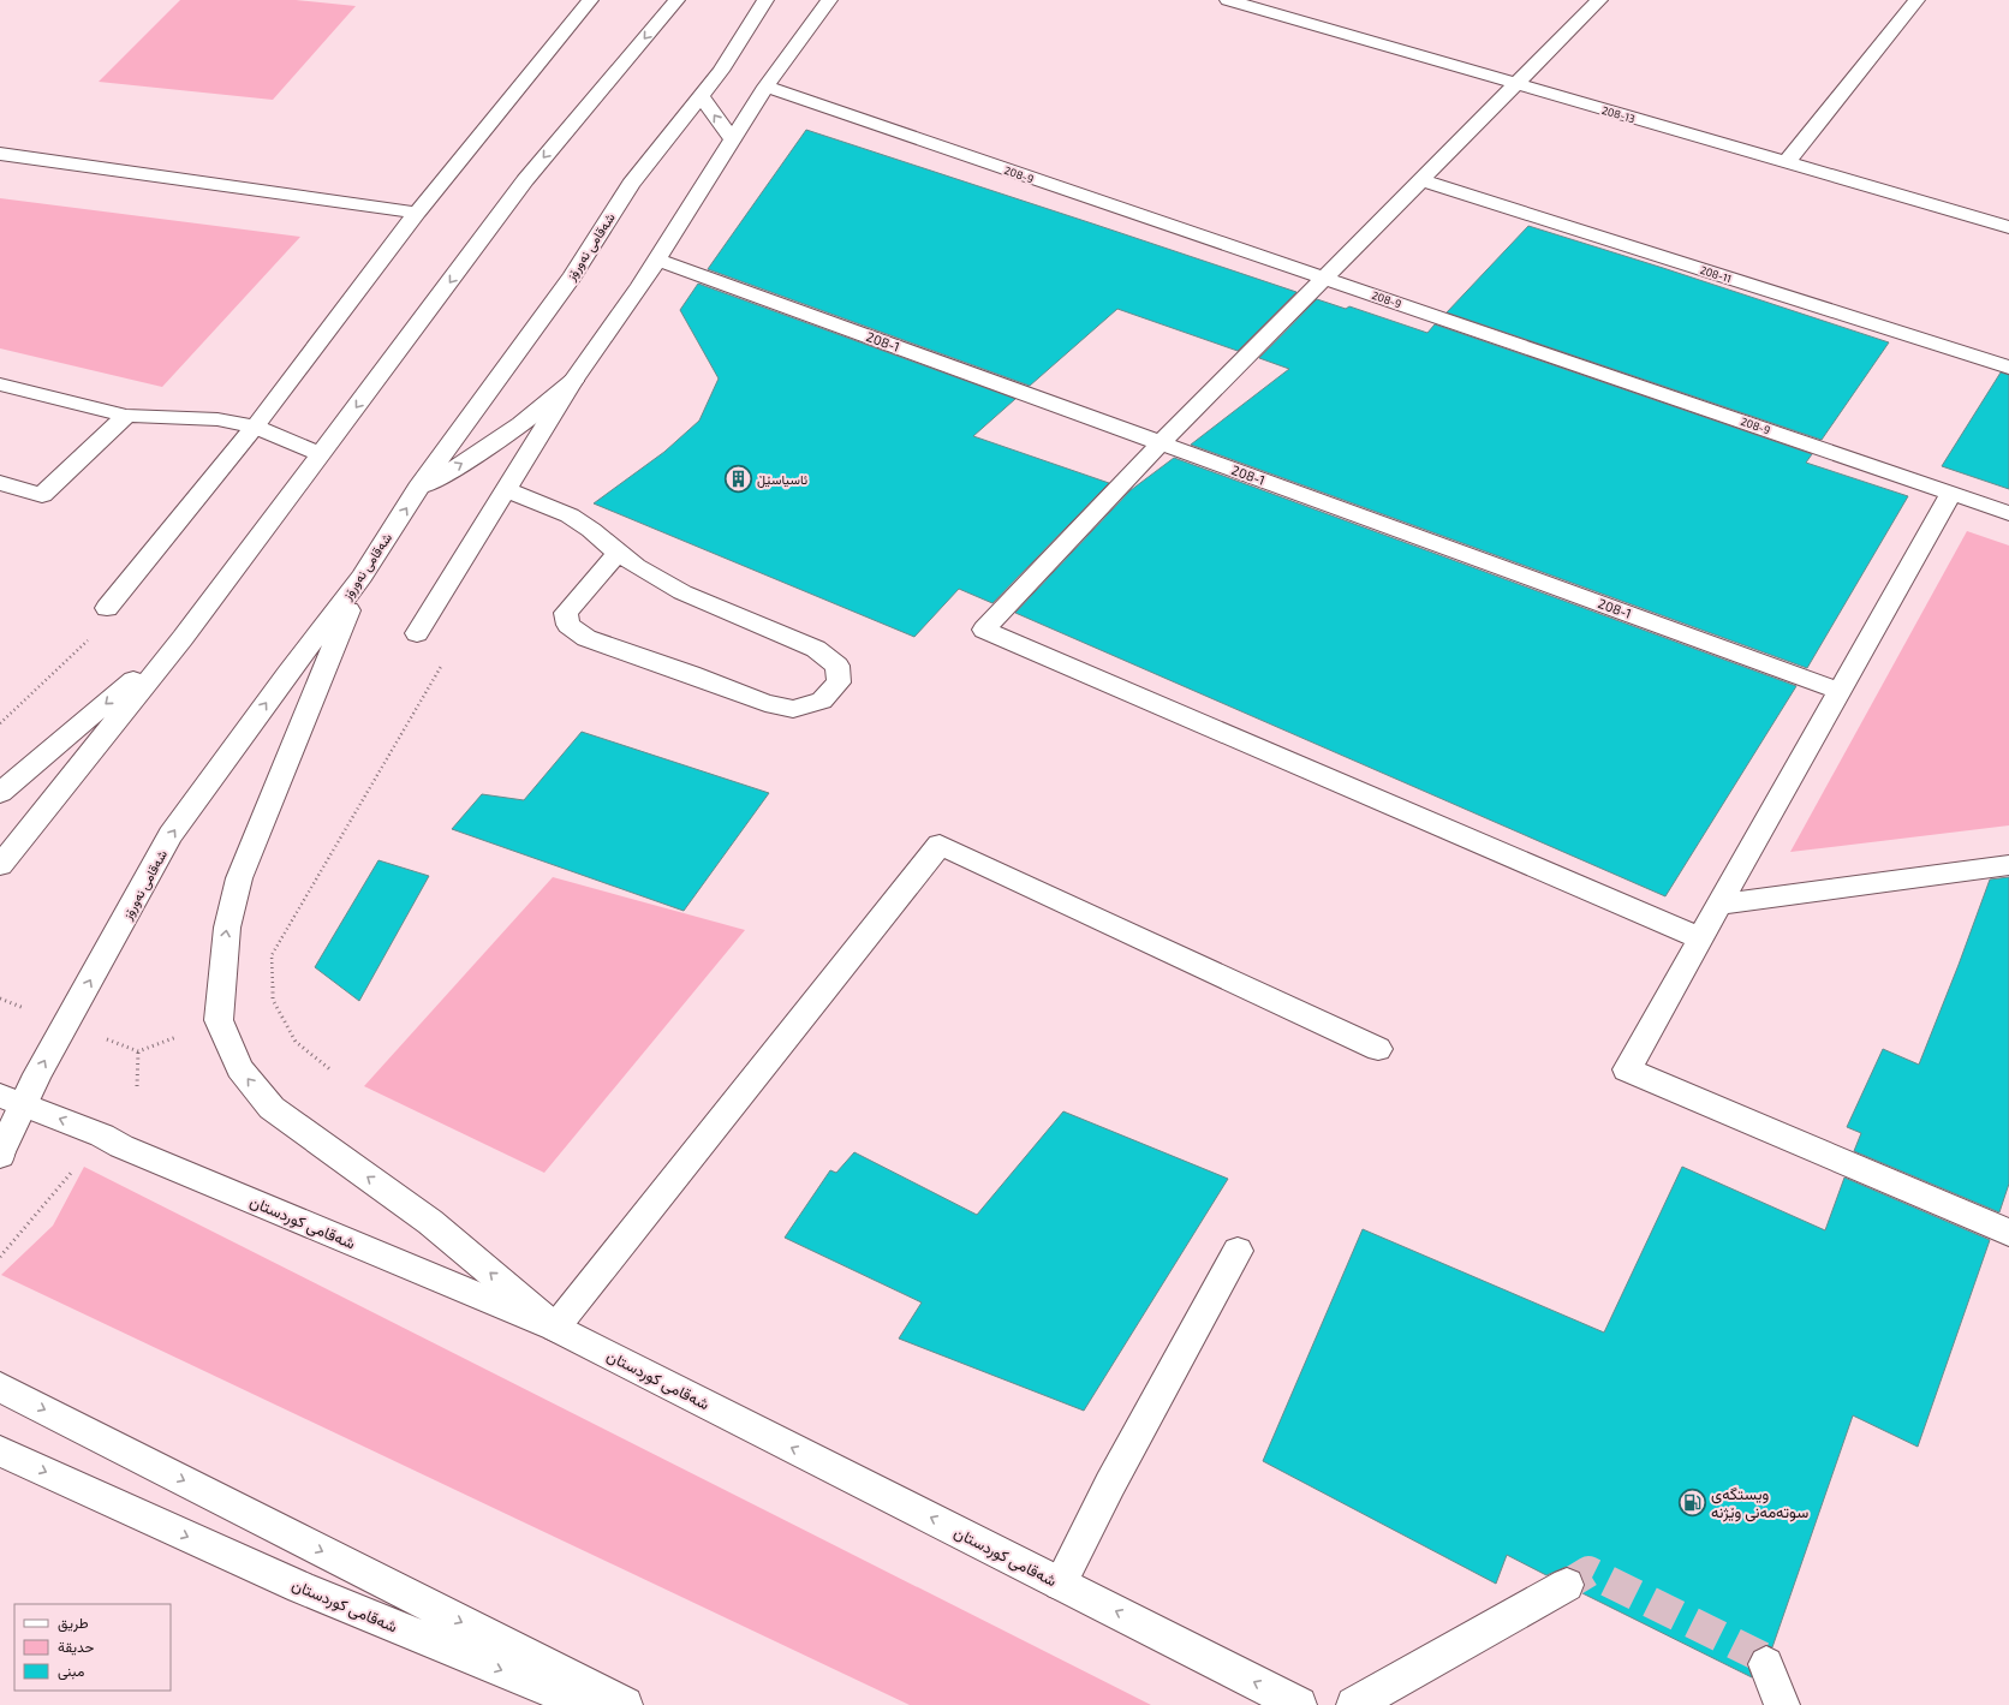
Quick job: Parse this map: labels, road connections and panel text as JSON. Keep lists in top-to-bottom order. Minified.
{"streets":{"main road":["208-13","208-9","شەقامی نەورۆز","208-11","208-1","شەقامی کوردستان"]},"crossings":[["شەقامی نەورۆز","شەقامی کوردستان"]],"places":{"building":["ئاسیاسێڵ"],"fuel station":["ویستگەی سوتەمەنی وێژنە"]},"legend":["طريق","حديقة","مبنى"]}
